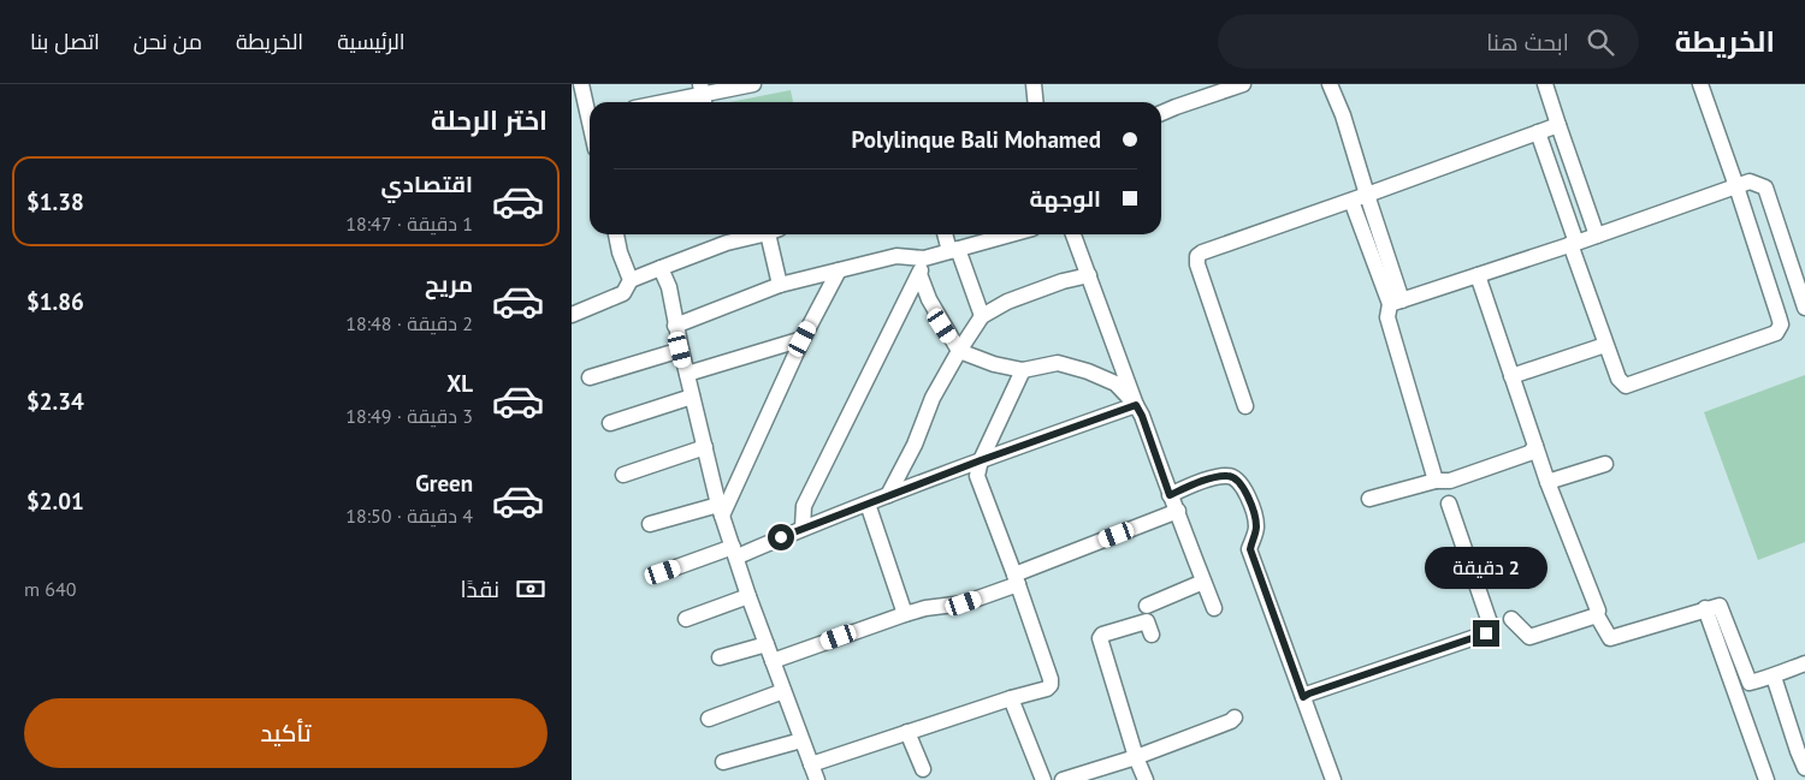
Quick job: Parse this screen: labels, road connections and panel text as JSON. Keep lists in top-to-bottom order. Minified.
{"page":{"header":"الخريطة","search":"ابحث هنا","nav":["الرئيسية","الخريطة","من نحن","اتصل بنا"],"heading":"اختر الرحلة","banner":["Polylinque Bali Mohamed","الوجهة"],"list":[{"name":"اقتصادي","note":"1 دقيقة · 18:47","value":"$1.38"},{"name":"مريح","note":"2 دقيقة · 18:48","value":"$1.86"},{"name":"XL","note":"3 دقيقة · 18:49","value":"$2.34"},{"name":"Green","note":"4 دقيقة · 18:50","value":"$2.01"}],"bubble":"2 دقيقة","pay":["نقدًا","640 m"],"buttons":"تأكيد"}}
